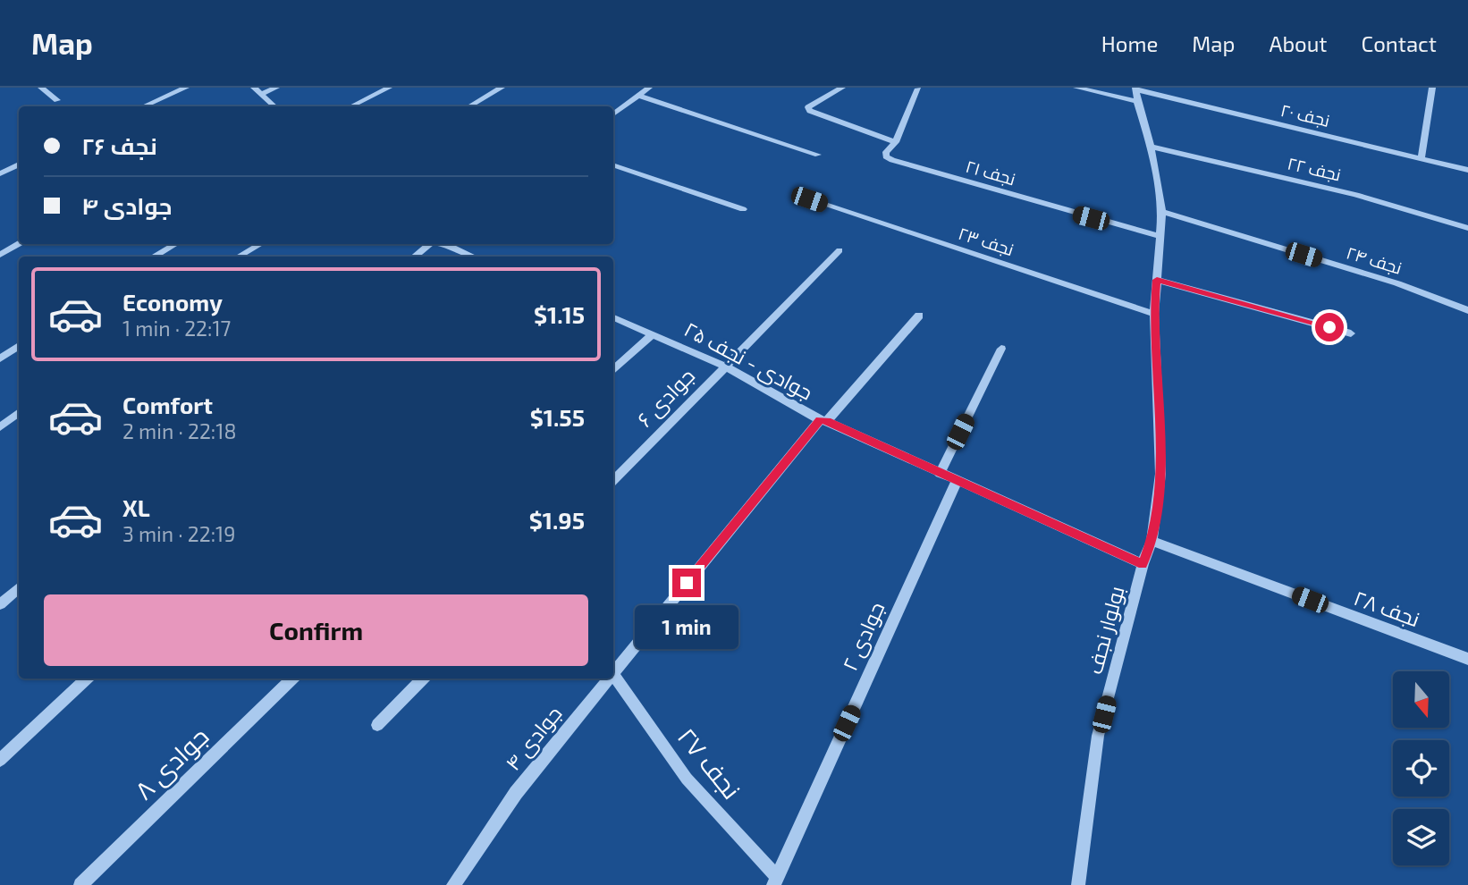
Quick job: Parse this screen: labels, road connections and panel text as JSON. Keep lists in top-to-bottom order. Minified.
{"streets":{"street":["نجف ۲۰","نجف ۲۲","نجف ۲۱","نجف ۲۳","نجف ۲۴","جوادی - نجف ۲۵","جوادی ۶","نجف ۲۸","بولوار نجف","جوادی ۲","جوادی ۴","جوادی ۸","نجف ۲۷"]},"crossings":[["نجف ۲۰","بولوار نجف"],["نجف ۲۲","بولوار نجف"],["نجف ۲۱","بولوار نجف"],["نجف ۲۳","بولوار نجف"],["نجف ۲۴","بولوار نجف"],["جوادی - نجف ۲۵","جوادی ۶"],["جوادی - نجف ۲۵","بولوار نجف"],["جوادی - نجف ۲۵","جوادی ۲"],["جوادی - نجف ۲۵","جوادی ۴"],["نجف ۲۸","بولوار نجف"],["جوادی ۲","نجف ۲۷"]],"north":"bottom","page":{"header":"Map","nav":["Home","Map","About","Contact"],"banner":["نجف ۲۶","جوادی ۴"],"list":[{"name":"Economy","note":"1 min · 22:17","value":"$1.15"},{"name":"Comfort","note":"2 min · 22:18","value":"$1.55"},{"name":"XL","note":"3 min · 22:19","value":"$1.95"}],"buttons":"Confirm","bubble":"1 min"}}
